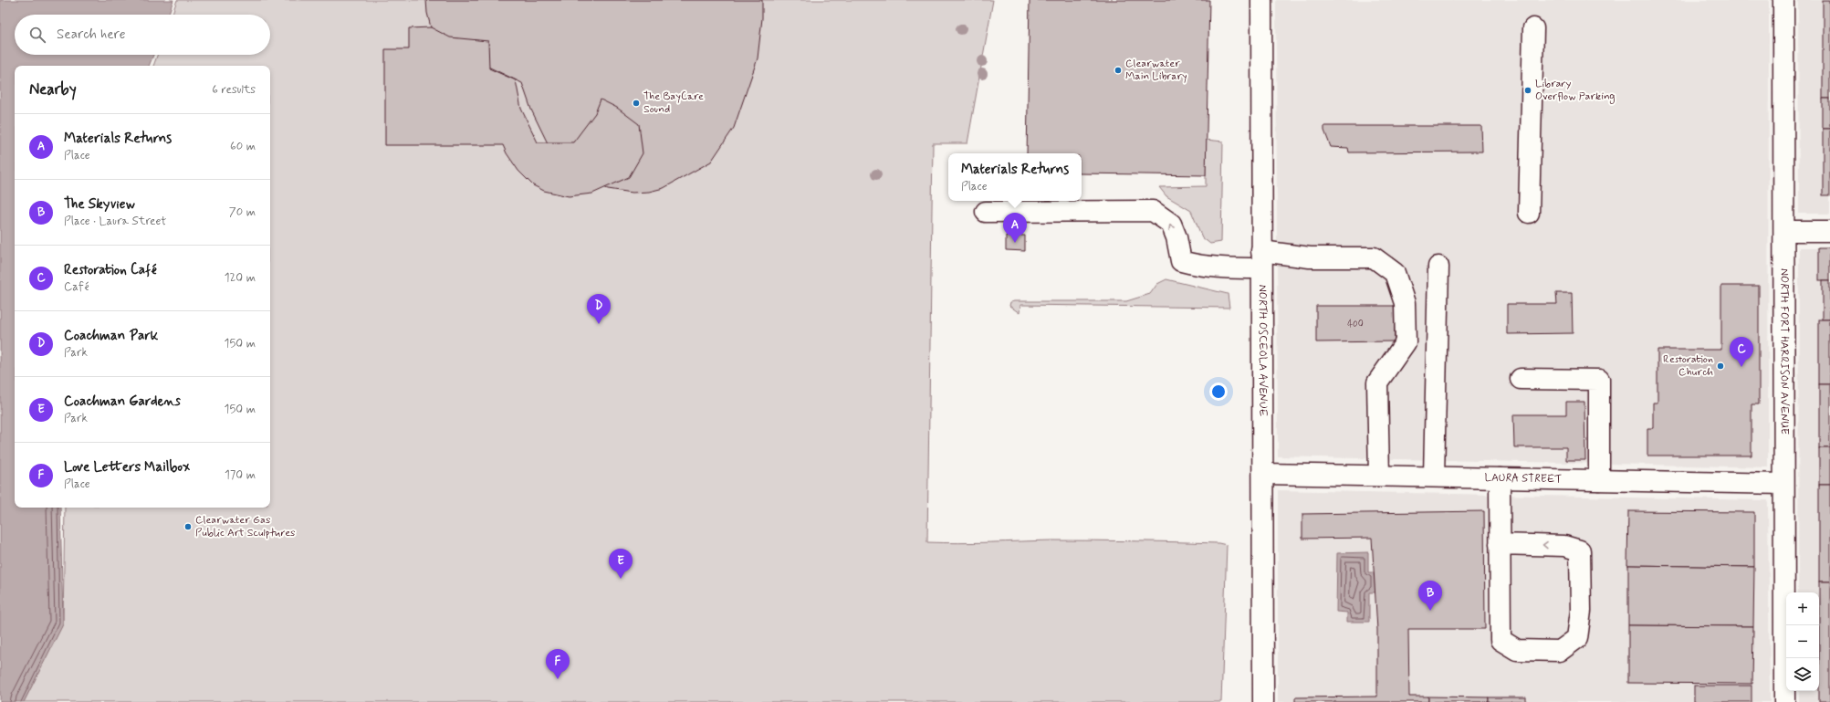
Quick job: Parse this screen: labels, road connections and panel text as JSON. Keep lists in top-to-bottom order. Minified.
{"streets":{"street":["NORTH OSCEOLA AVENUE","NORTH FORT HARRISON AVENUE","LAURA STREET"]},"crossings":[["NORTH OSCEOLA AVENUE","LAURA STREET"],["NORTH FORT HARRISON AVENUE","LAURA STREET"]],"places":["Clearwater Main Library","Library Overflow Parking","The BayCare Sound","Restoration Church","Clearwater Gas Public Art Sculptures"],"house_numbers":["400"],"page":{"search":"Search here","heading":["Nearby","6 results"],"list":[{"mark":"A","name":"Materials Returns","note":"Place","value":"60 m"},{"mark":"B","name":"The Skyview","note":"Place · Laura Street","value":"70 m"},{"mark":"C","name":"Restoration Café","note":"Café","value":"120 m"},{"mark":"D","name":"Coachman Park","note":"Park","value":"150 m"},{"mark":"E","name":"Coachman Gardens","note":"Park","value":"150 m"},{"mark":"F","name":"Love Letters Mailbox","note":"Place","value":"170 m"}],"popup":["Materials Returns","Place"],"pins":["A","D","C","E","B","F"],"map_buttons":["+","−"]}}
